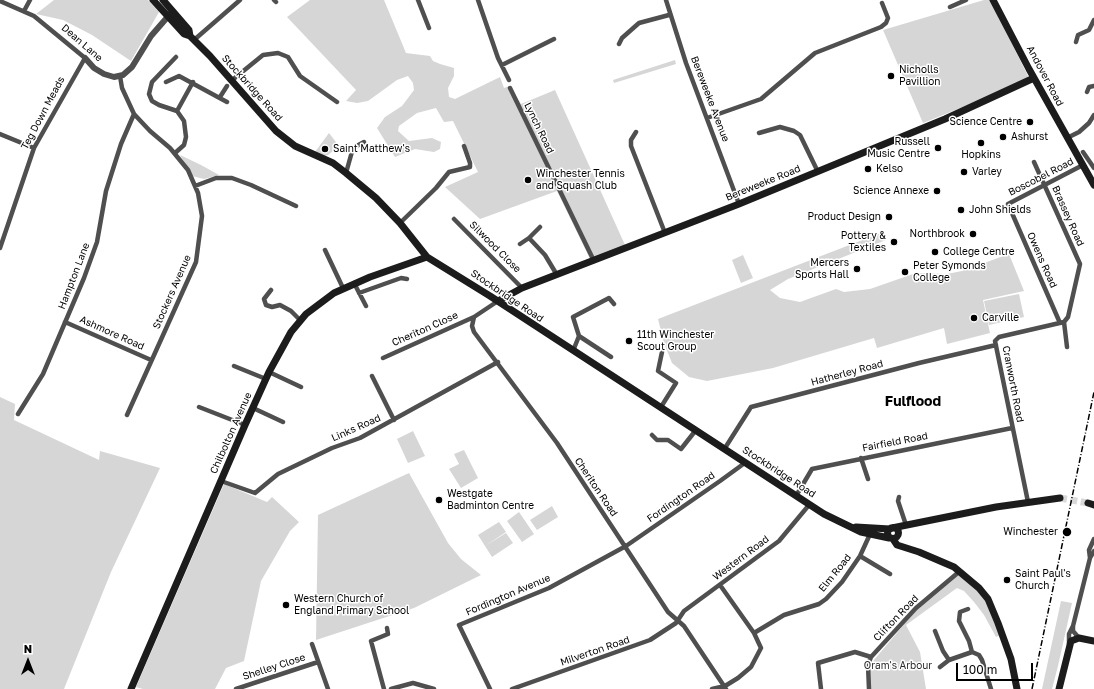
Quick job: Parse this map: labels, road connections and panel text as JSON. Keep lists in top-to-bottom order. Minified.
{"streets":{"main road":["Andover Road","Stockbridge Road","Bereweeke Road","Chilbolton Avenue"],"street":["Dean Lane","Bereweeke Avenue","Teg Down Meads","Lynch Road","Boscobel Road","Brassey Road","Silwood Close","Owens Road","Hampton Lane","Stockers Avenue","Cheriton Close","Ashmore Road","Hatherley Road","Cranworth Road","Links Road","Fairfield Road","Cheriton Road","Fordington Road","Western Road","Elm Road","Fordington Avenue","Clifton Road","Milverton Road","Shelley Close"]},"crossings":[["Dean Lane","Teg Down Meads"],["Dean Lane","Stockers Avenue"],["Andover Road","Boscobel Road"],["Andover Road","Bereweeke Road"],["Stockbridge Road","Bereweeke Road"],["Stockbridge Road","Hatherley Road"],["Stockbridge Road","Cranworth Road"],["Stockbridge Road","Chilbolton Avenue"],["Stockbridge Road","Fairfield Road"],["Stockbridge Road","Fordington Road"],["Stockbridge Road","Western Road"],["Stockbridge Road","Elm Road"],["Bereweeke Avenue","Bereweeke Road"],["Lynch Road","Bereweeke Road"],["Boscobel Road","Brassey Road"],["Boscobel Road","Owens Road"],["Bereweeke Road","Silwood Close"],["Brassey Road","Owens Road"],["Brassey Road","Cranworth Road"],["Owens Road","Cranworth Road"],["Hampton Lane","Stockers Avenue"],["Hampton Lane","Ashmore Road"],["Stockers Avenue","Ashmore Road"],["Cheriton Close","Cheriton Road"],["Hatherley Road","Cranworth Road"],["Cranworth Road","Fairfield Road"],["Links Road","Chilbolton Avenue"],["Links Road","Cheriton Road"],["Cheriton Road","Fordington Road"],["Cheriton Road","Western Road"],["Cheriton Road","Fordington Avenue"],["Cheriton Road","Milverton Road"],["Fordington Road","Fordington Avenue"],["Western Road","Milverton Road"]],"districts":["Fulflood"],"parks":["Oram's Arbour"],"places":["Nicholls Pavillion","Science Centre","Ashurst","Hopkins","Russell Music Centre","Saint Matthew's","Kelso","Varley","Winchester Tennis and Squash Club","Science Annexe","John Shields","Product Design","Northbrook","Pottery & Textiles","College Centre","Mercers Sports Hall","Peter Symonds College","Carville","11th Winchester Scout Group","Westgate Badminton Centre","Winchester","Saint Paul's Church","Western Church of England Primary School"],"scale_bar":"100 m","north":"top"}
